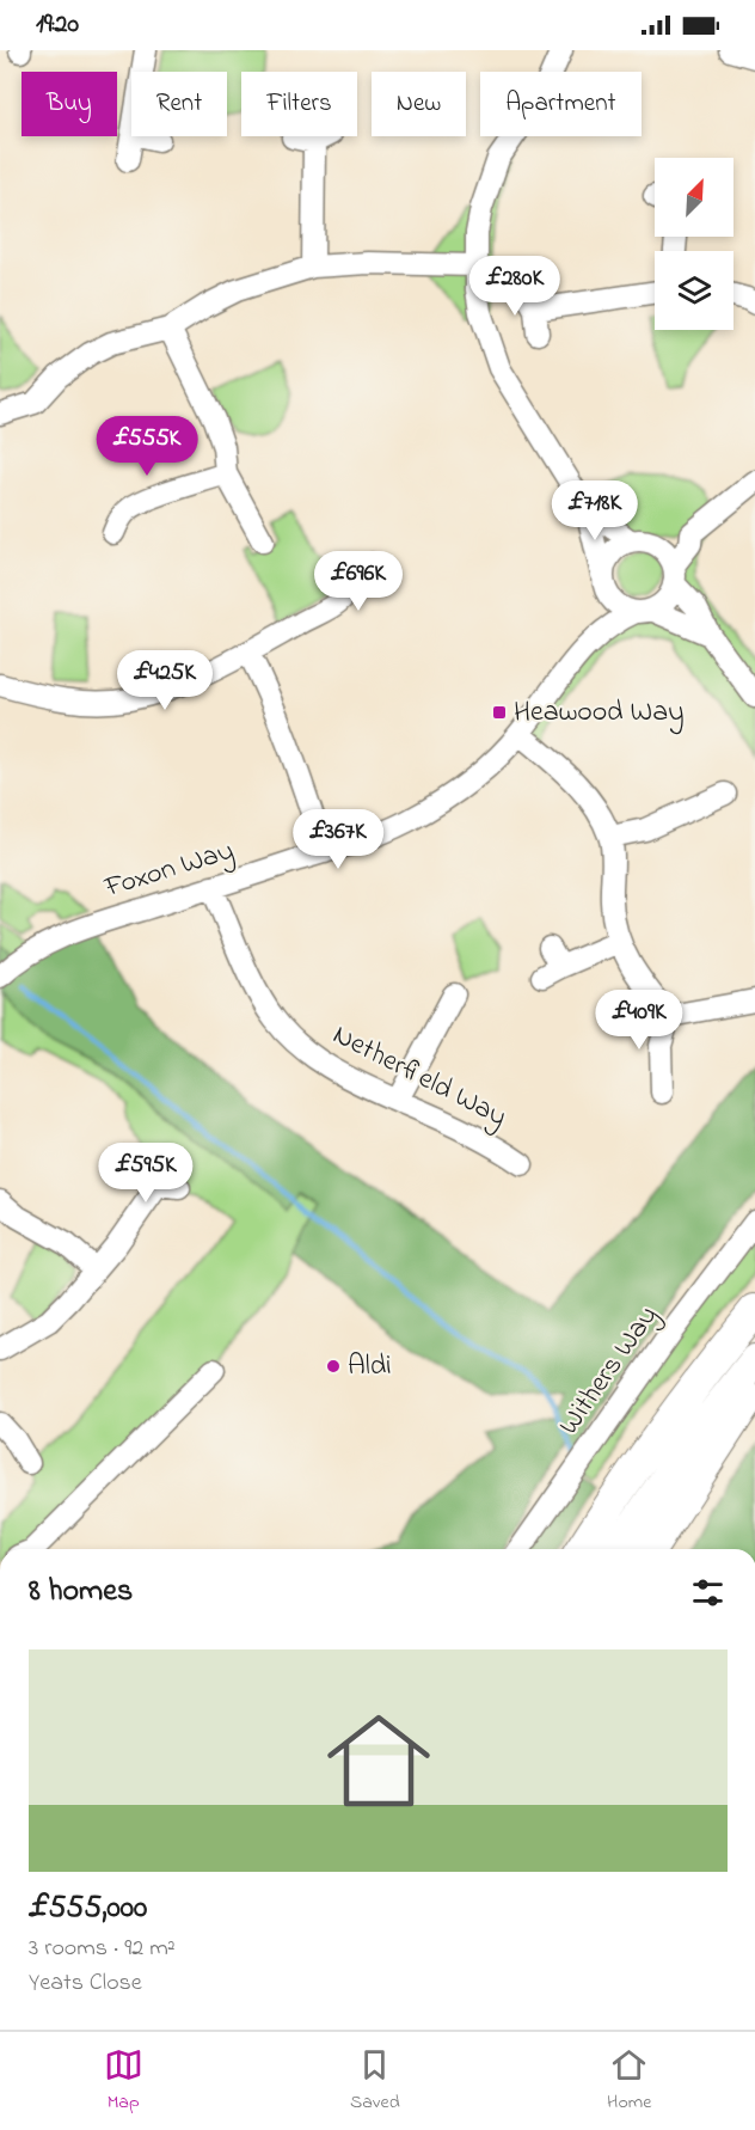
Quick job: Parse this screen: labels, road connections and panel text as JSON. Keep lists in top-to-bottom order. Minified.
{"streets":{"street":["Foxon Way","Netherfield Way","Withers Way"]},"crossings":[["Foxon Way","Netherfield Way"]],"places":{"transit":["Heawood Way"],"other":["Aldi"]},"north":"top right","page":{"status":"19:20","chip":["Buy","Rent","Filters","New","Apartment"],"price":["£280K","£555K","£718K","£696K","£425K","£367K","£409K","£595K"],"heading":"8 homes","list":[{"name":"£555,000","note":"3 rooms · 92 m² · Yeats Close"}],"tabs":["Map","Saved","Home"]}}
